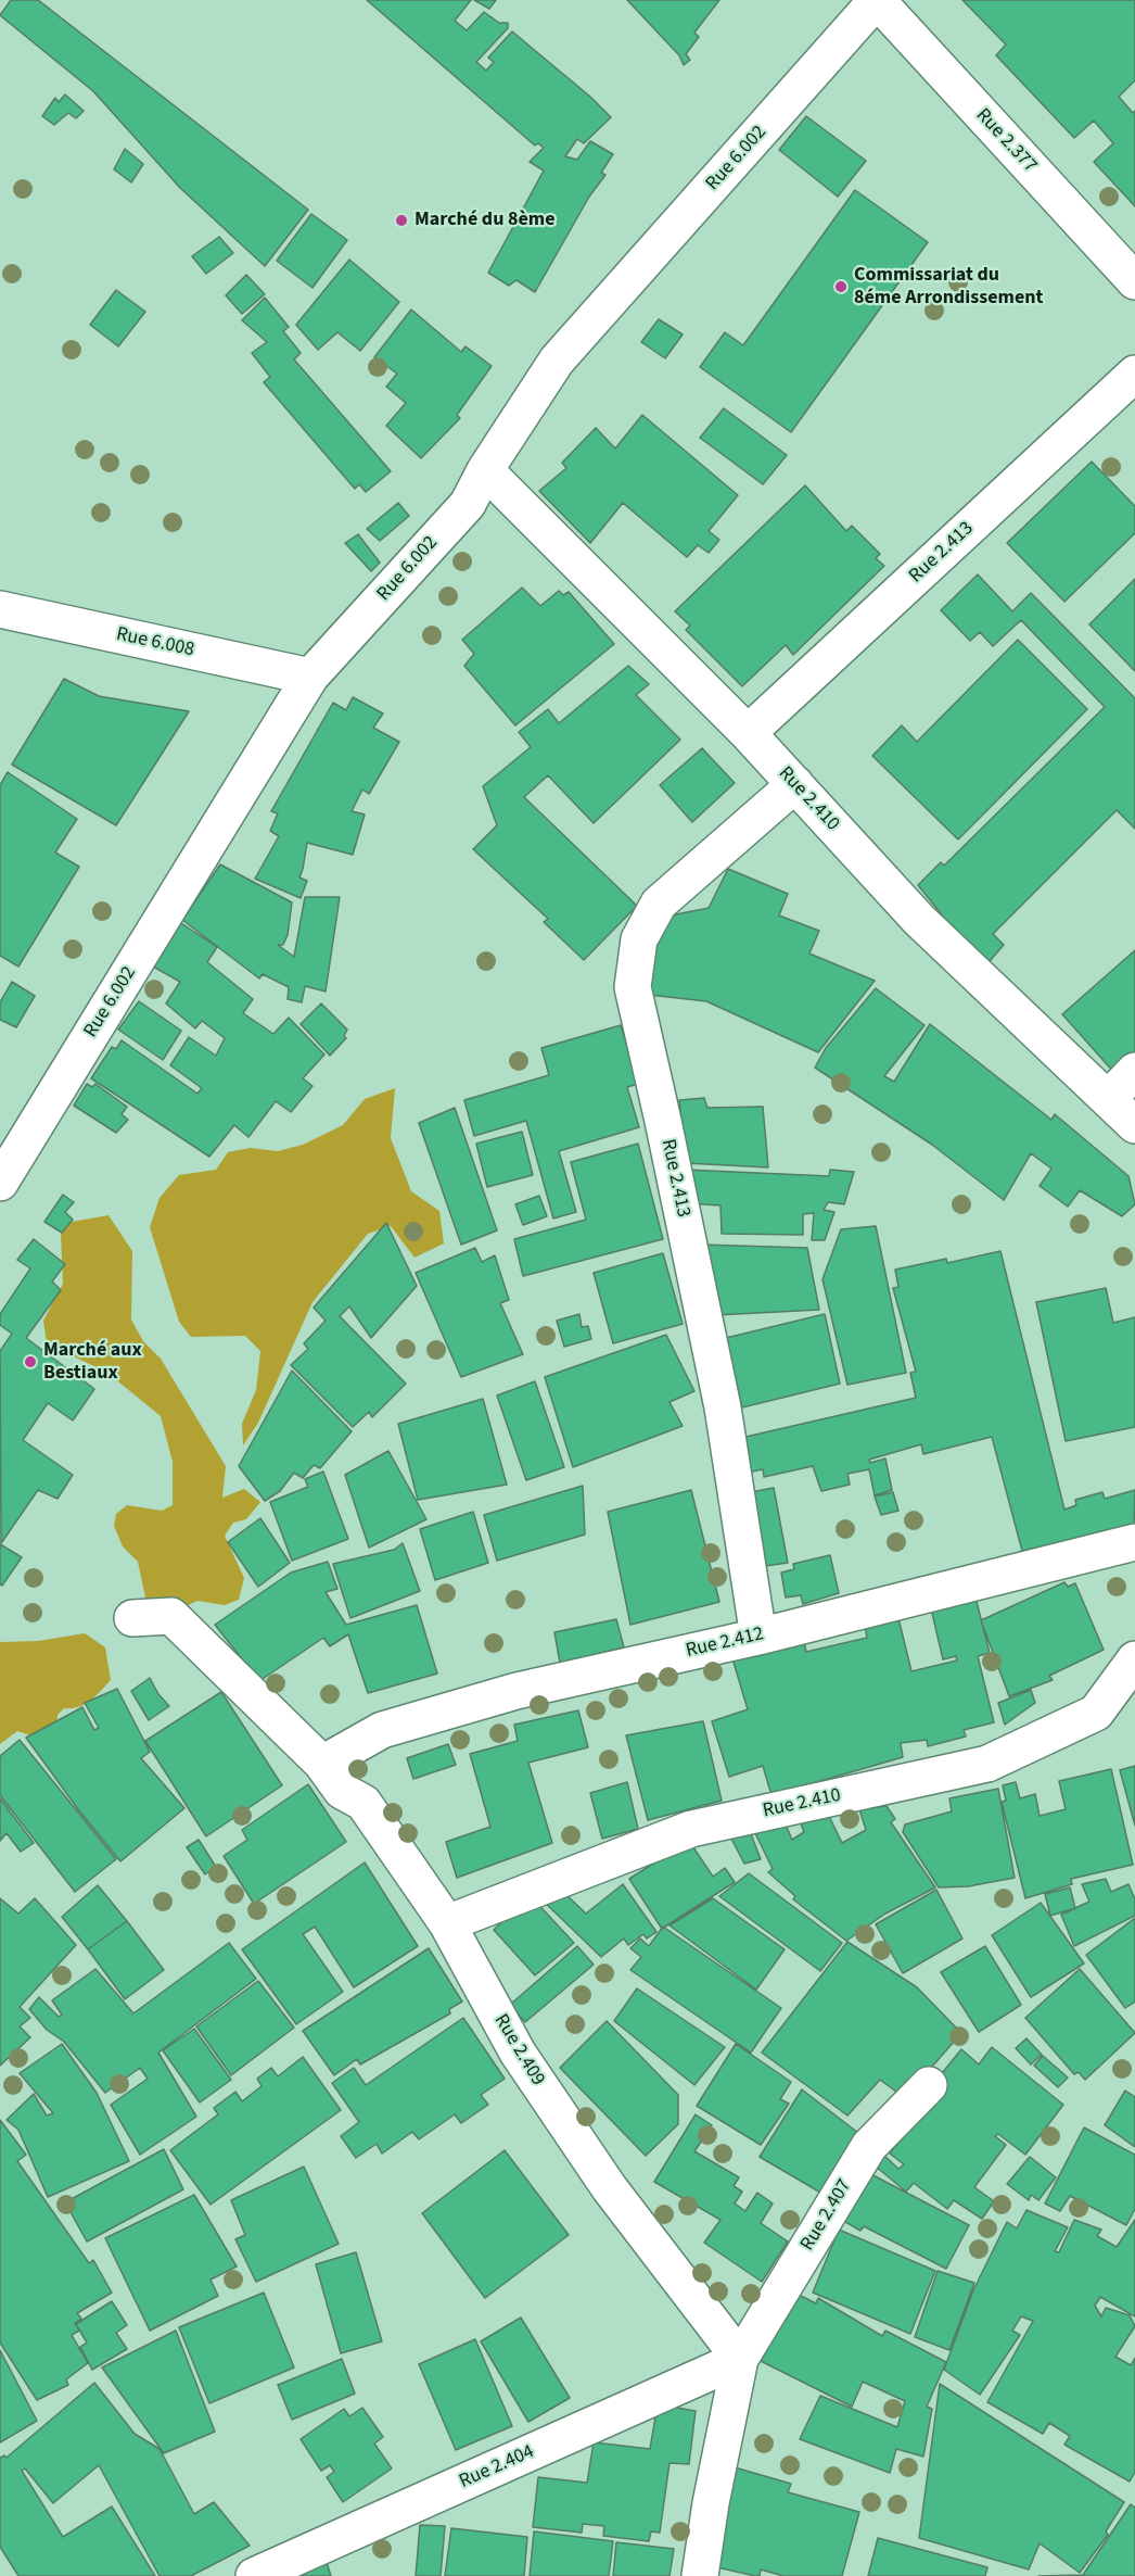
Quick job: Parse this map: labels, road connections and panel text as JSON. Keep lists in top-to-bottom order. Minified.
{"streets":{"street":["Rue 2.377","Rue 6.002","Rue 2.413","Rue 6.008","Rue 2.410","Rue 2.412","Rue 2.409","Rue 2.407","Rue 2.404"]},"crossings":[["Rue 2.377","Rue 6.002"],["Rue 6.002","Rue 6.008"],["Rue 6.002","Rue 2.410"],["Rue 2.413","Rue 2.410"],["Rue 2.413","Rue 2.412"],["Rue 2.410","Rue 2.409"],["Rue 2.412","Rue 2.409"],["Rue 2.409","Rue 2.407"],["Rue 2.409","Rue 2.404"],["Rue 2.407","Rue 2.404"]],"places":["Marché du 8ème","Commissariat du 8éme Arrondissement","Marché aux Bestiaux"]}
